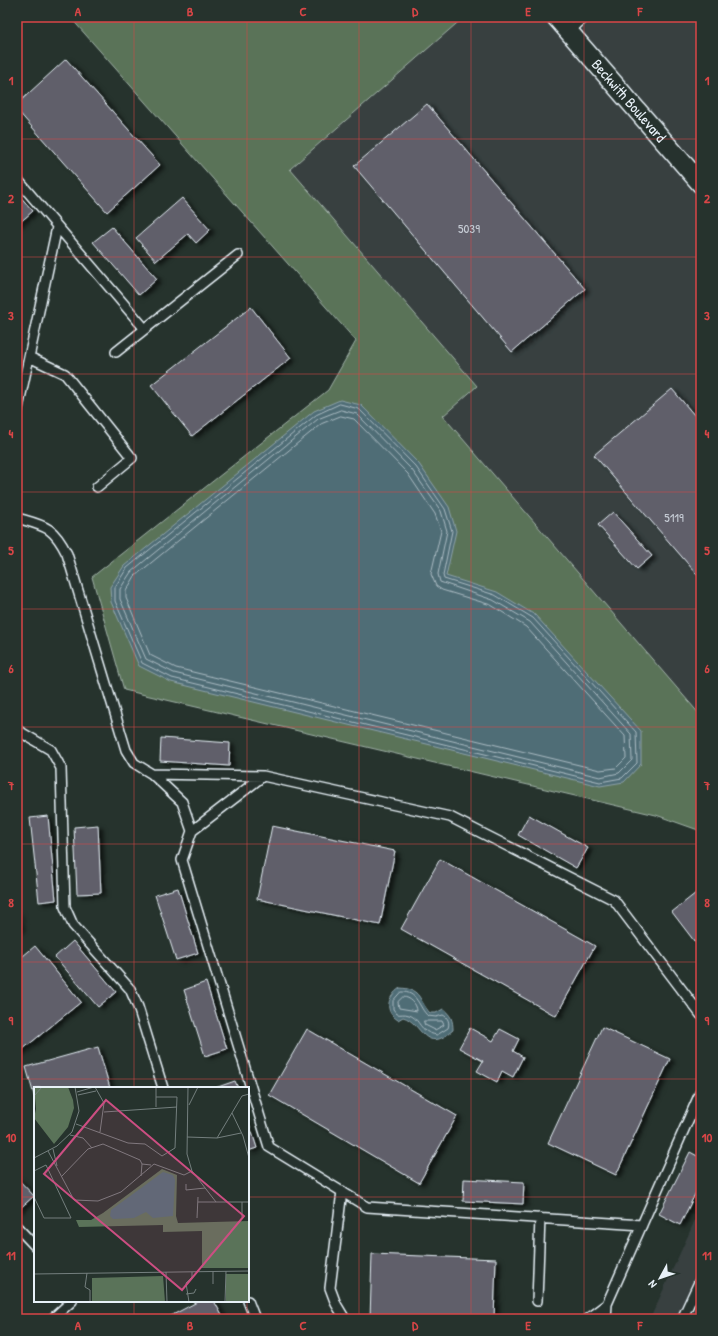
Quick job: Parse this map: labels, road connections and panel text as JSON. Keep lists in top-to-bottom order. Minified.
{"streets":{"street":["Beckwith Boulevard"]},"house_numbers":["5039","5119"],"north":"bottom left","grid":{"columns":["A","B","C","D","E","F"],"rows":["1","2","3","4","5","6","7","8","9","10","11"]}}
